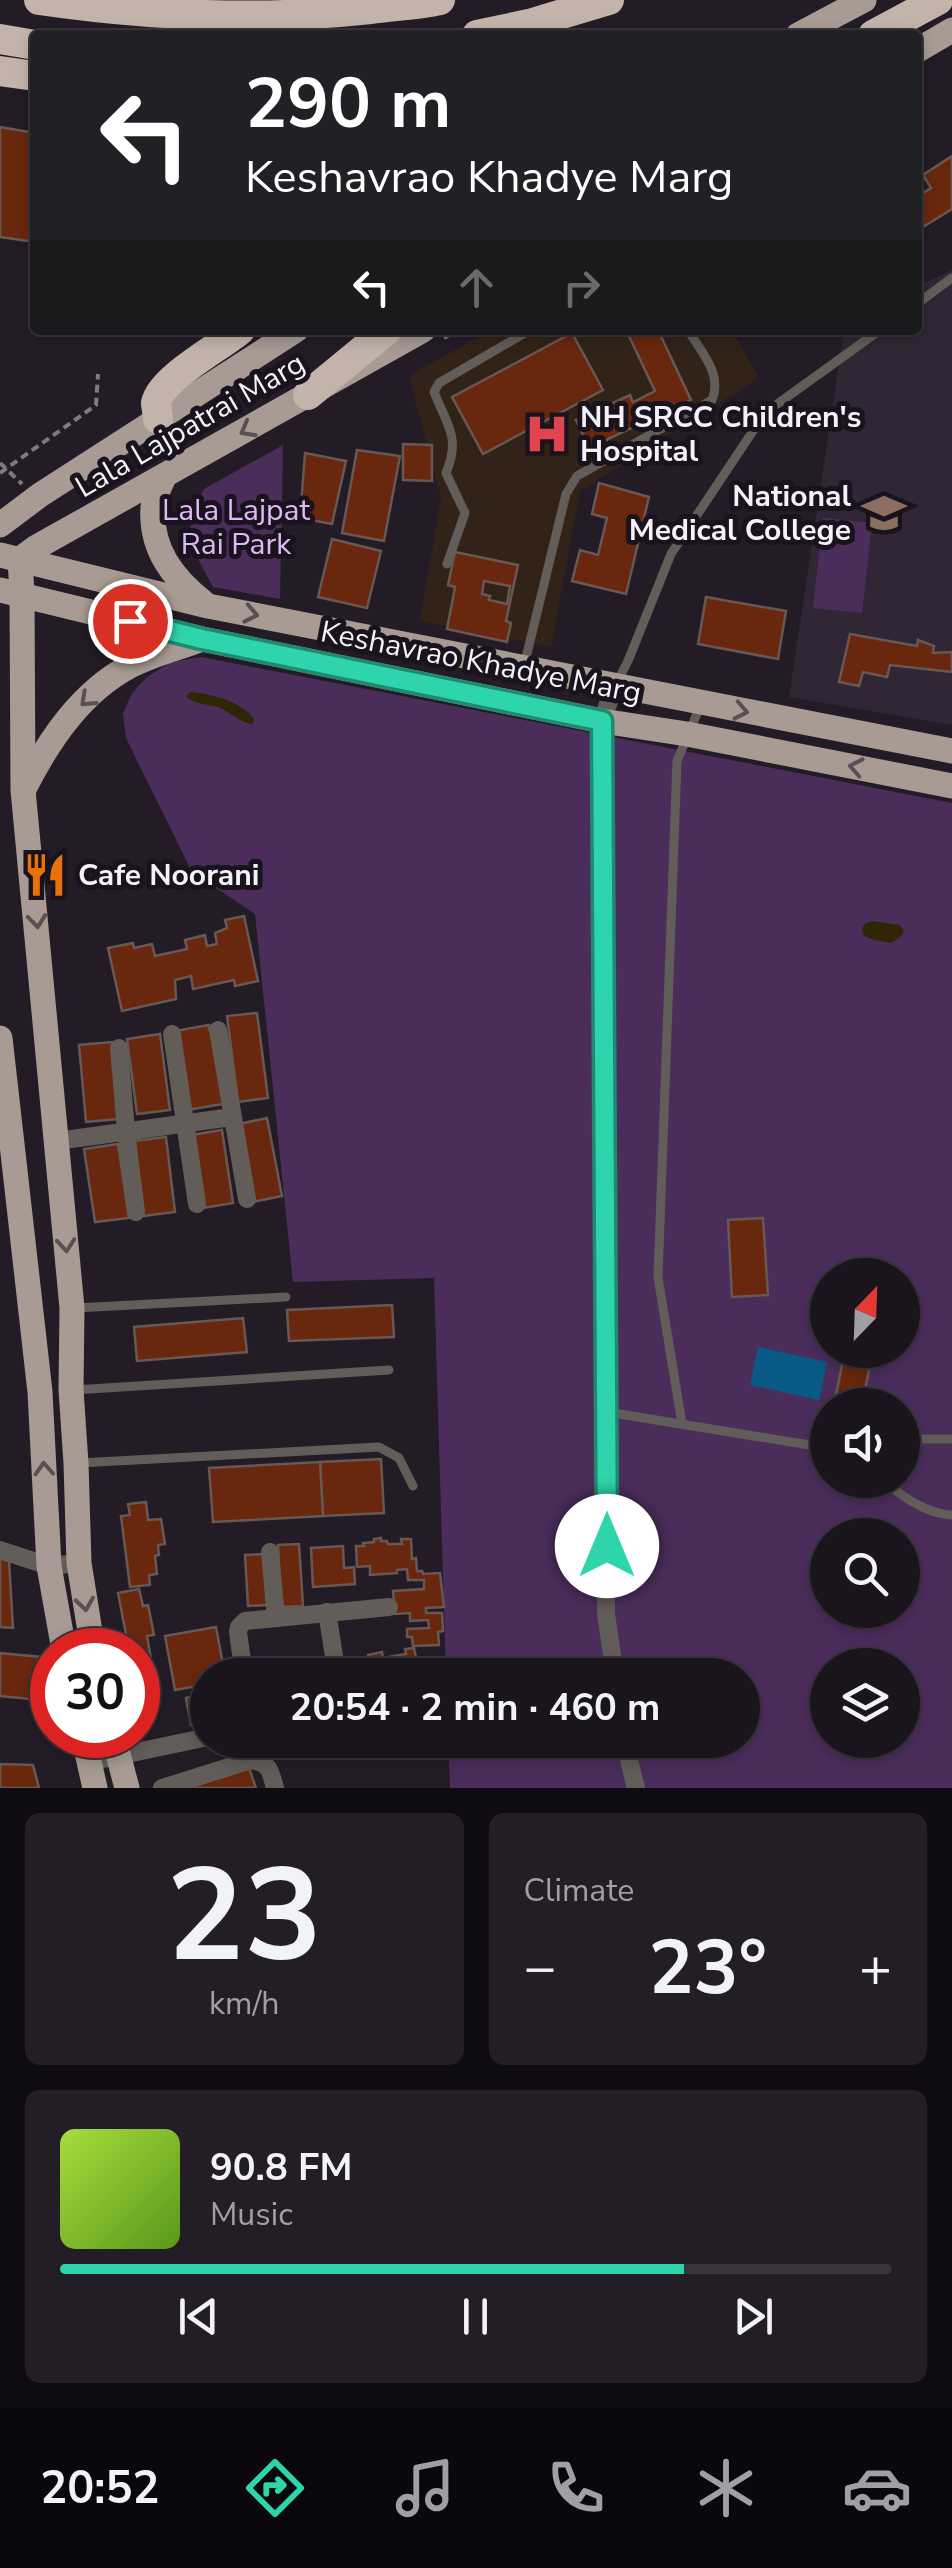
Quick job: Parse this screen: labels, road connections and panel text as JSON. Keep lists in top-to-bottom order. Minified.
{"streets":{"main road":["Lala Lajpatrai Marg","Keshavrao Khadye Marg"]},"crossings":[["Lala Lajpatrai Marg","Keshavrao Khadye Marg"]],"parks":["Lala Lajpat Rai Park"],"places":{"hospital":["NH SRCC Children's Hospital"],"school or university":["National Medical College"],"restaurant":["Cafe Noorani"]},"north":"top right","page":{"turn":["290 m","Keshavrao Khadye Marg"],"limit":"30","trip":"20:54 · 2 min · 460 m","tile":[["23","km/h"],"Climate"],"heat":["−","23°","+"],"song":["90.8 FM","Music"],"tabs":"20:52"}}
